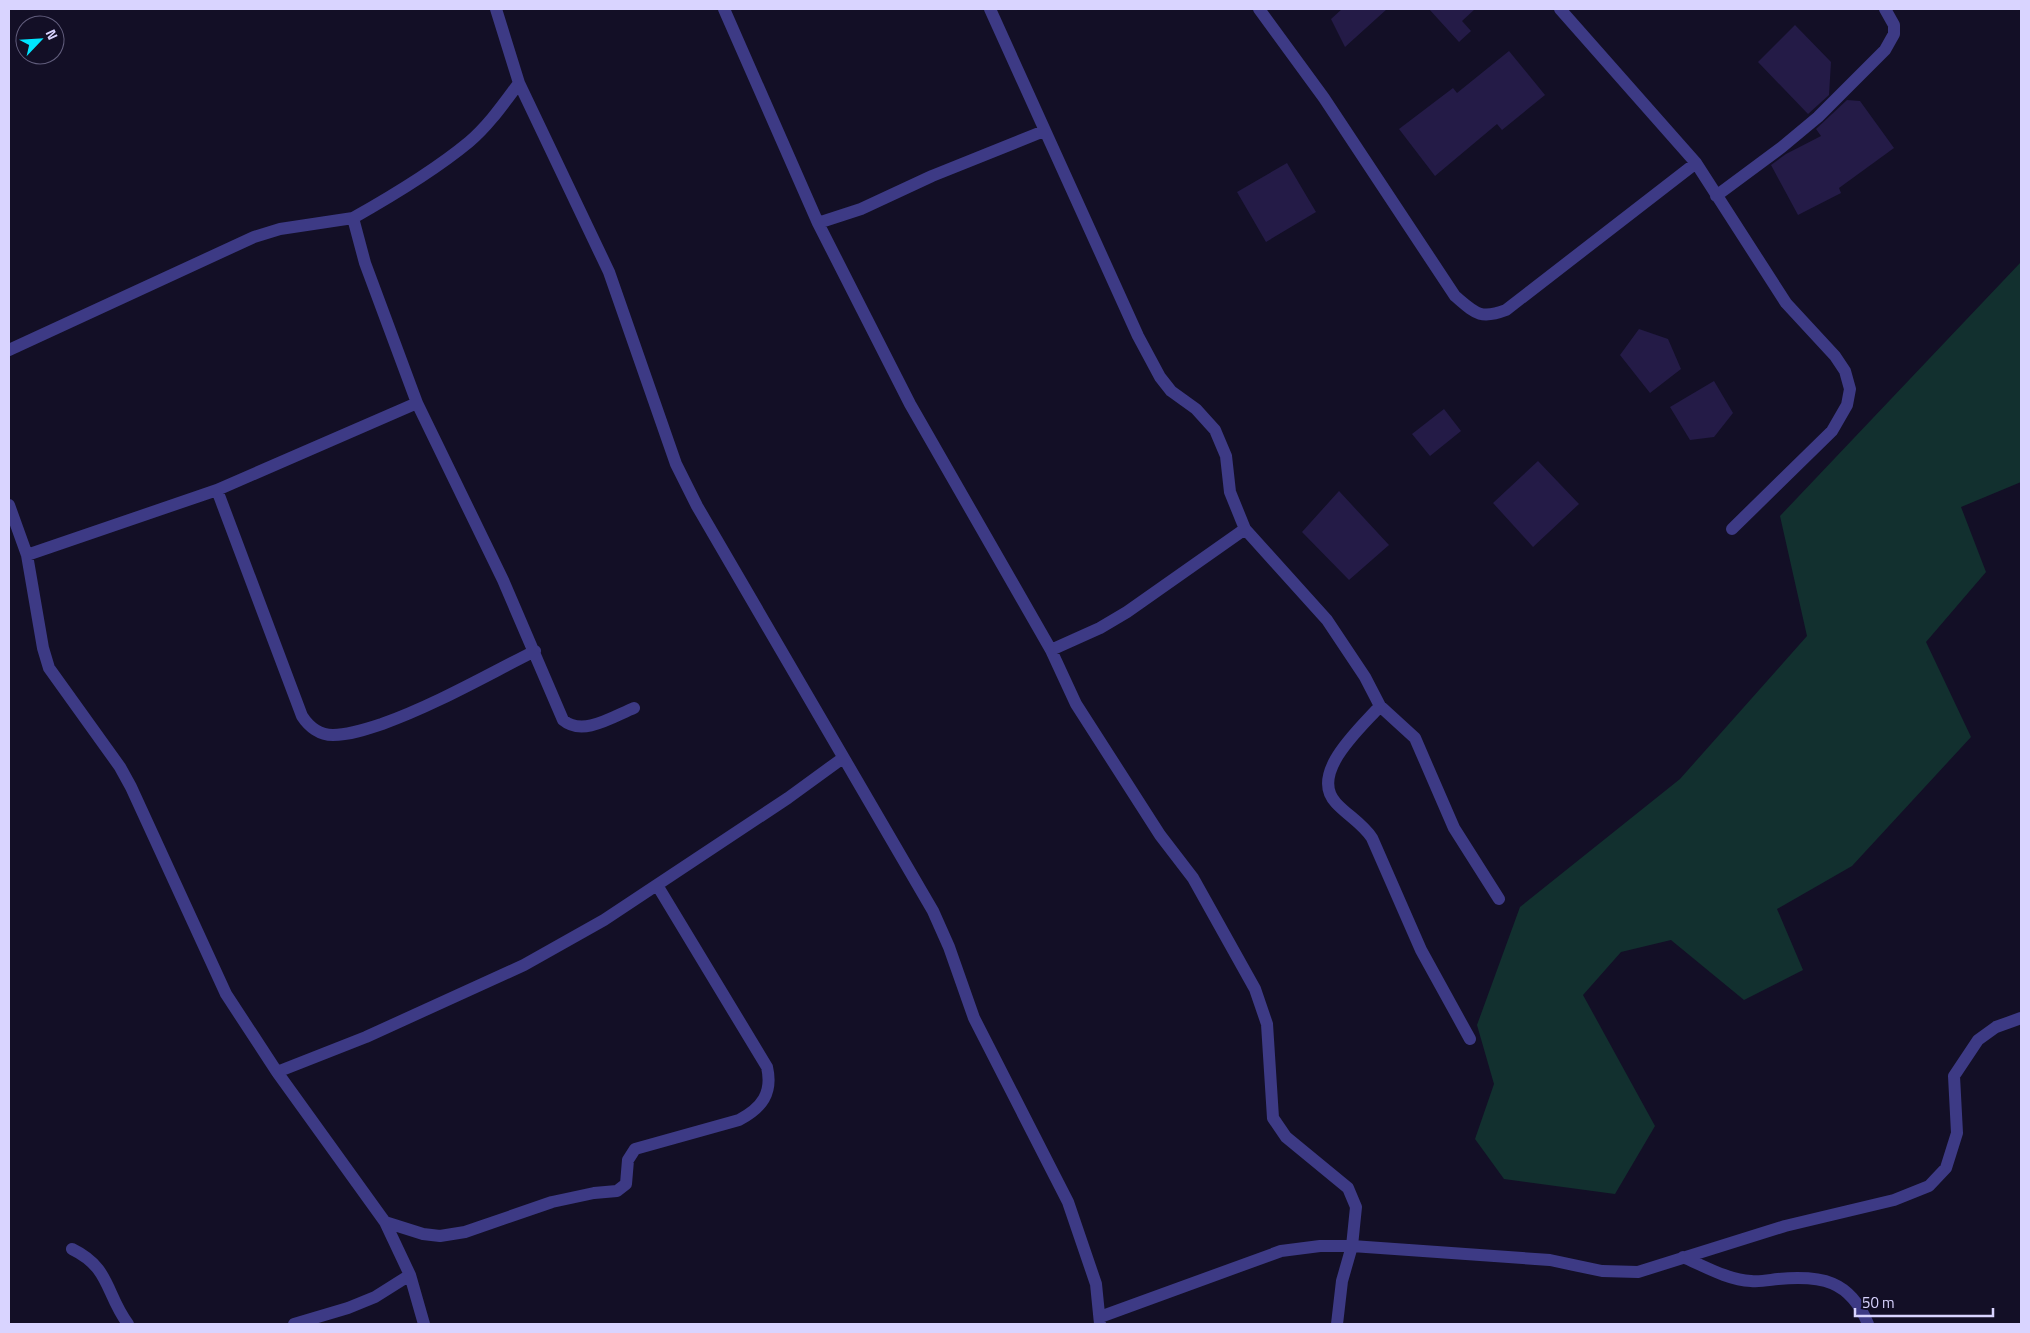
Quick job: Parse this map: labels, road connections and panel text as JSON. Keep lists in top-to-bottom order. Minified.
{"scale_bar":"50 m","north":"top right"}
